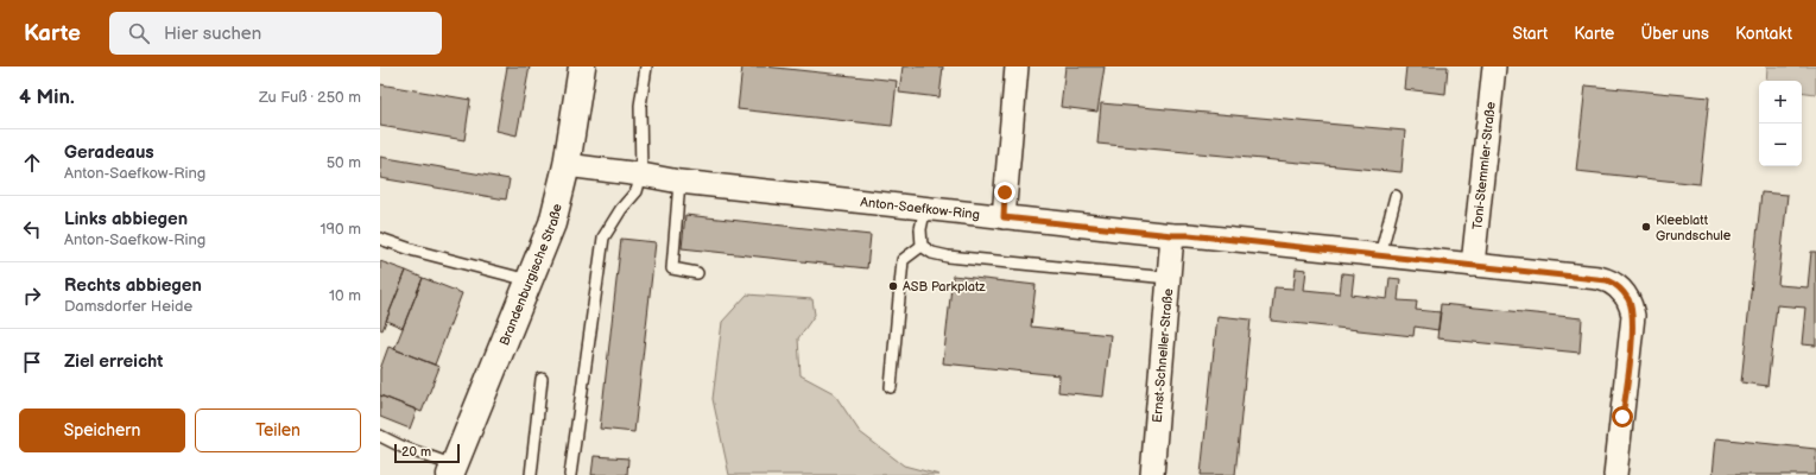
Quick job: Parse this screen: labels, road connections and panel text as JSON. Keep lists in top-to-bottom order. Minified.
{"streets":{"street":["Toni-Stemmler-Straße","Anton-Saefkow-Ring","Brandenburgische Straße","Ernst-Schneller-Straße"]},"crossings":[["Toni-Stemmler-Straße","Anton-Saefkow-Ring"],["Anton-Saefkow-Ring","Brandenburgische Straße"],["Anton-Saefkow-Ring","Ernst-Schneller-Straße"]],"places":["Kleeblatt Grundschule","ASB Parkplatz"],"scale_bar":"20 m","page":{"header":"Karte","search":"Hier suchen","nav":["Start","Karte","Über uns","Kontakt"],"heading":["4 Min.","Zu Fuß · 250 m"],"map_buttons":["+","−"],"list":[["Geradeaus","Anton-Saefkow-Ring","50 m"],["Links abbiegen","Anton-Saefkow-Ring","190 m"],["Rechts abbiegen","Damsdorfer Heide","10 m"],"Ziel erreicht"],"buttons":["Speichern","Teilen"],"scale":"20 m"}}
